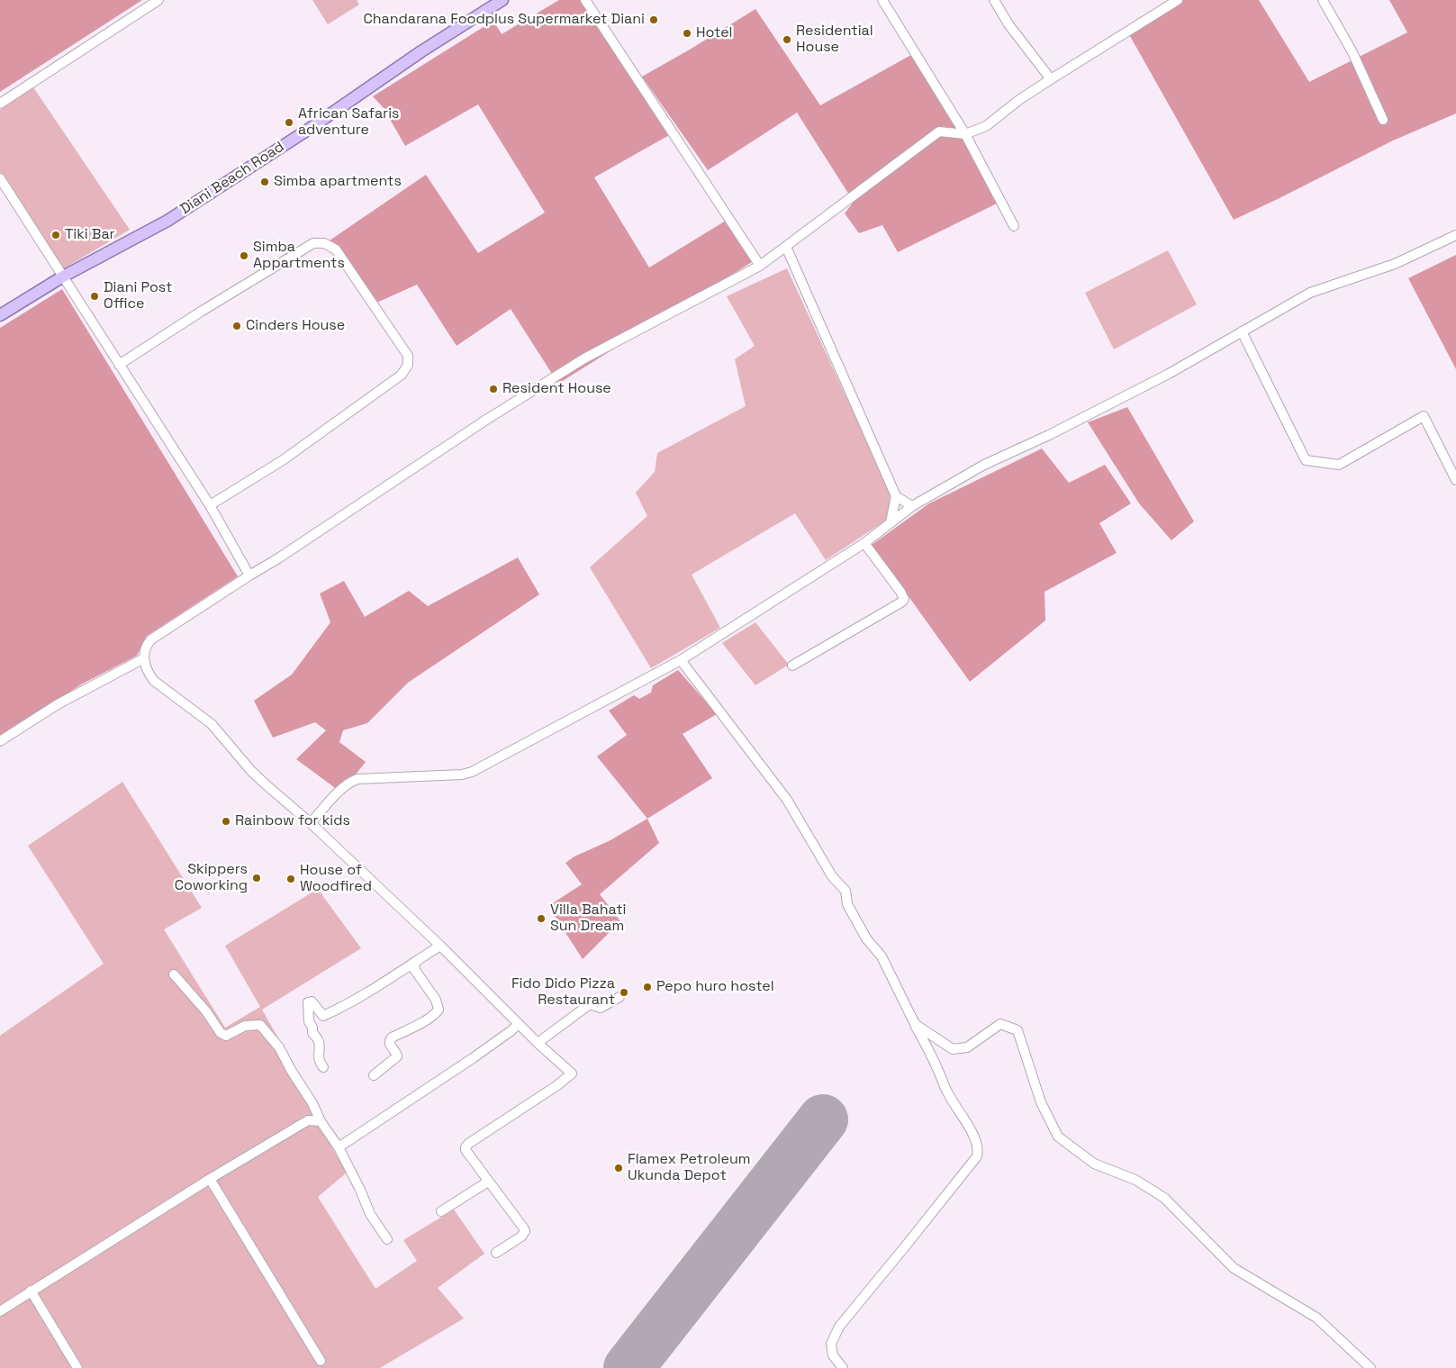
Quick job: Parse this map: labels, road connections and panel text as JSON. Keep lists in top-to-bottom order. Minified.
{"streets":{"main road":["Diani Beach Road"]},"places":["Chandarana Foodplus Supermarket Diani","Hotel","Residential House","African Safaris adventure","Simba apartments","Tiki Bar","Simba Appartments","Diani Post Office","Cinders House","Resident House","Rainbow for kids","Skippers Coworking","House of Woodfired","Villa Bahati Sun Dream","Pepo huro hostel","Fido Dido Pizza Restaurant","Flamex Petroleum Ukunda Depot"]}
